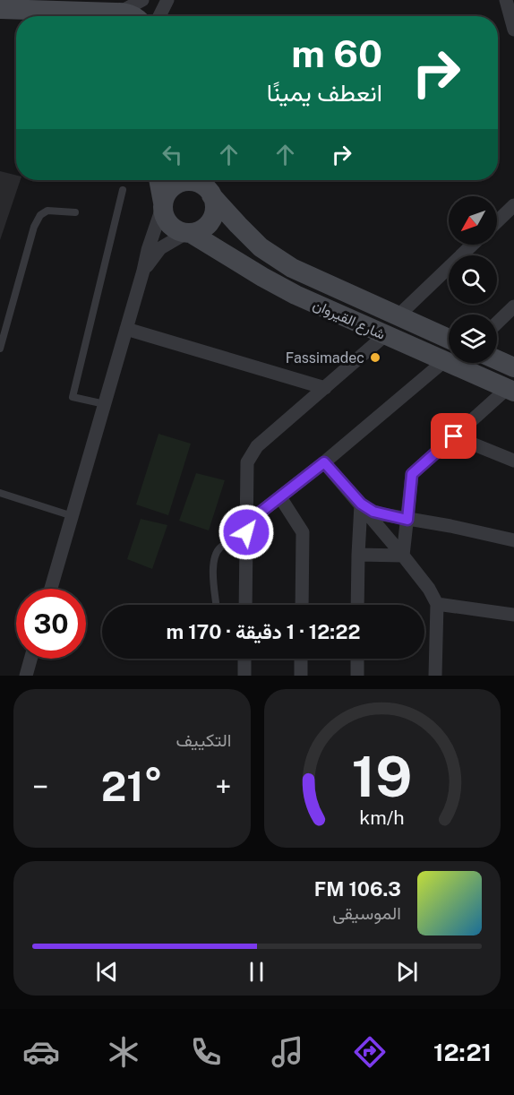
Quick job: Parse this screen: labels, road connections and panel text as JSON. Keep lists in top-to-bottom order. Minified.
{"streets":{"main road":["شارع القيروان"]},"places":["Fassimadec"],"north":"bottom left","page":{"turn":["60 m","انعطف يمينًا"],"limit":"30","trip":"12:22 · 1 دقيقة · 170 m","tile":"التكييف","heat":["−","21°","+"],"song":["106.3 FM","الموسيقى"],"tabs":"12:21","gauge":["19","km/h"]}}
